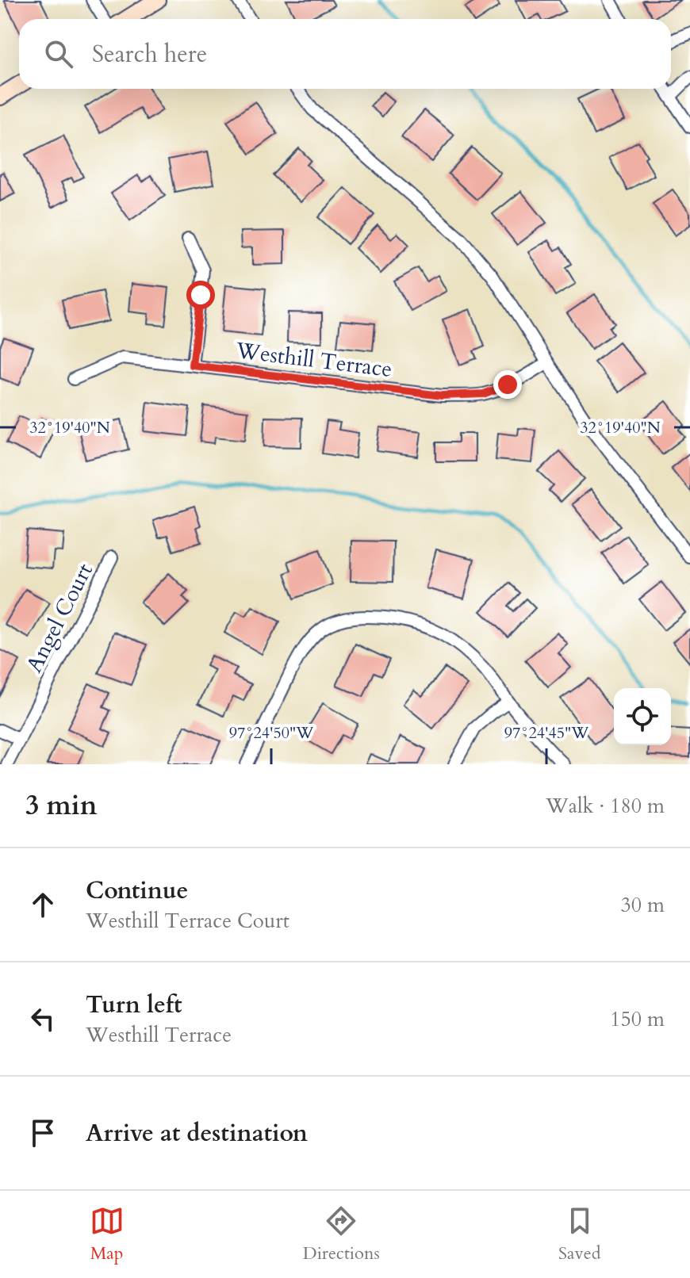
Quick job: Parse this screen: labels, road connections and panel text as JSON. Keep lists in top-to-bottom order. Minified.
{"streets":{"street":["Westhill Terrace","Angel Court"]},"page":{"search":"Search here","heading":["3 min","Walk · 180 m"],"list":[["Continue","Westhill Terrace Court","30 m"],["Turn left","Westhill Terrace","150 m"],"Arrive at destination"],"nav":["Map","Directions","Saved"]},"coordinates":["32°19'40\"N","97°24'50\"W","97°24'45\"W"]}
